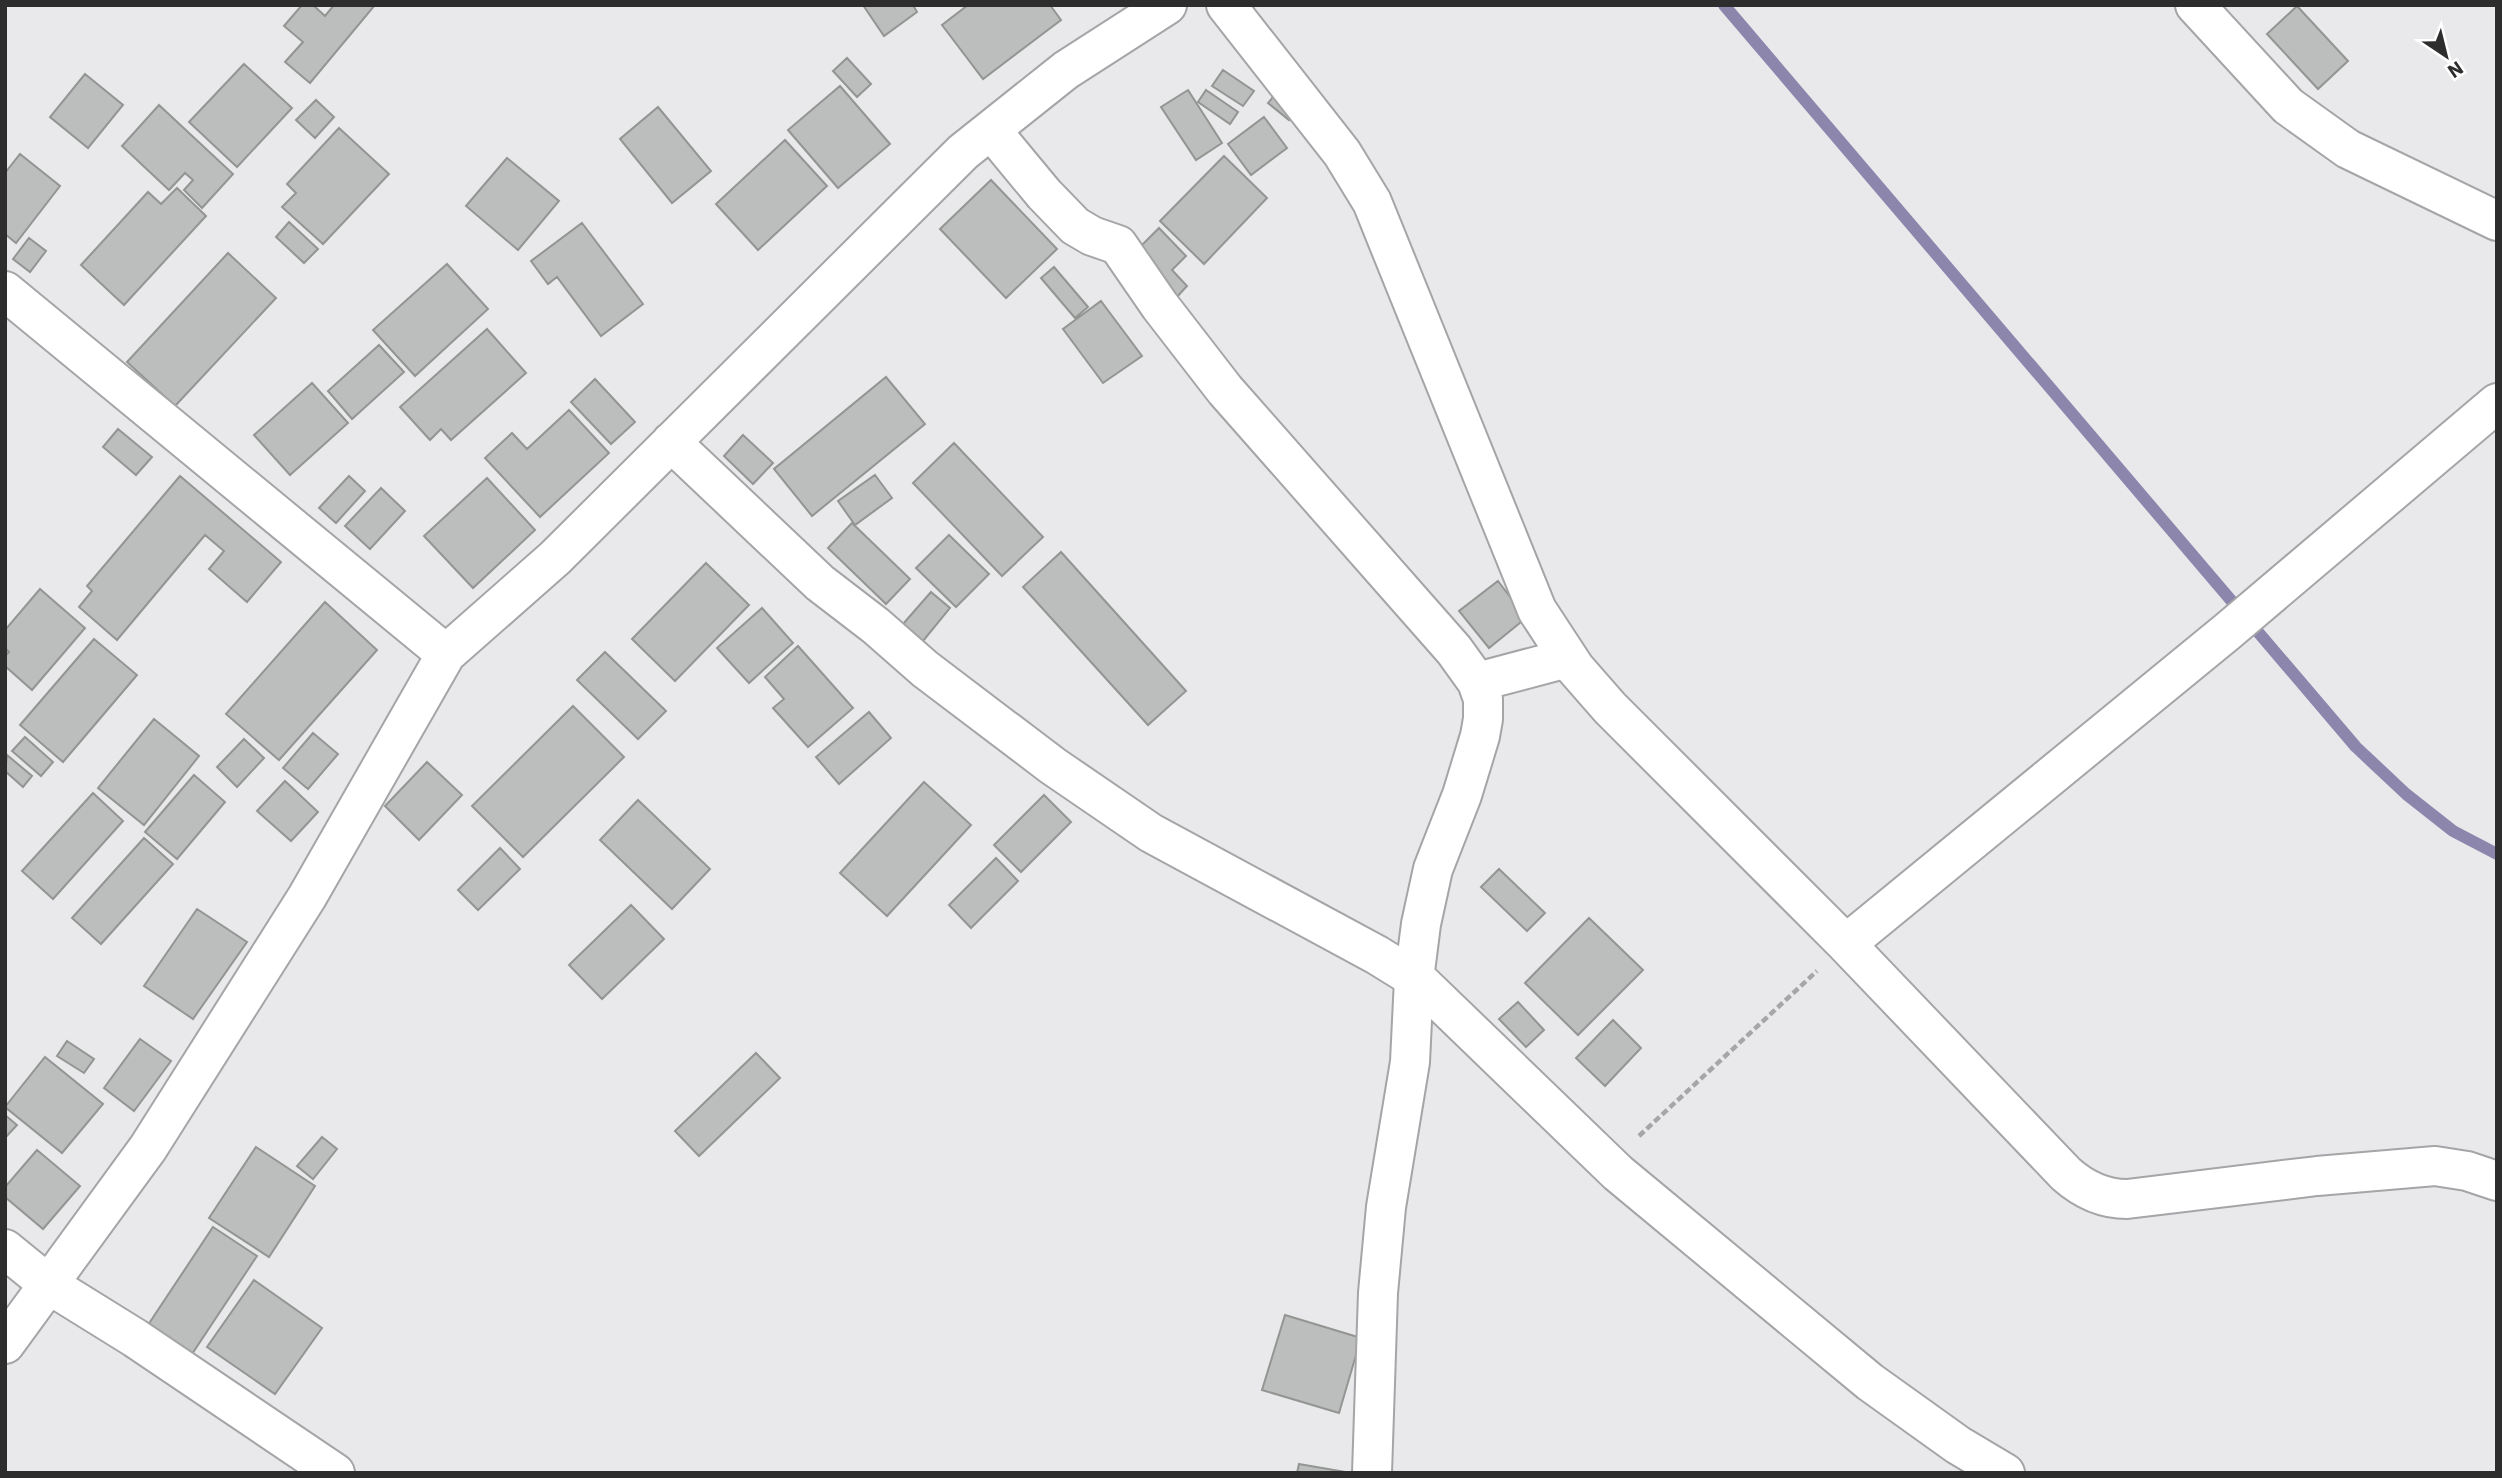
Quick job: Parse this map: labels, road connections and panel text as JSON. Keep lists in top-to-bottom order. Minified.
{"north":"bottom right"}
